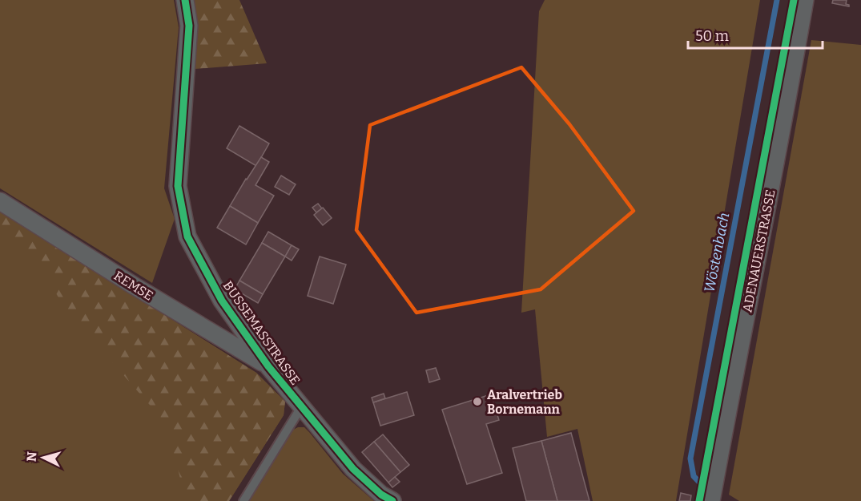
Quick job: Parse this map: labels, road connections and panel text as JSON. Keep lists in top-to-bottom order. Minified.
{"streets":{"street":["ADENAUERSTRASSE","REMSE","BUSSEMASSTRASSE"]},"crossings":[["REMSE","BUSSEMASSTRASSE"]],"water":["Wöstenbach"],"places":["Aralvertrieb Bornemann"],"scale_bar":"50 m","north":"left"}
